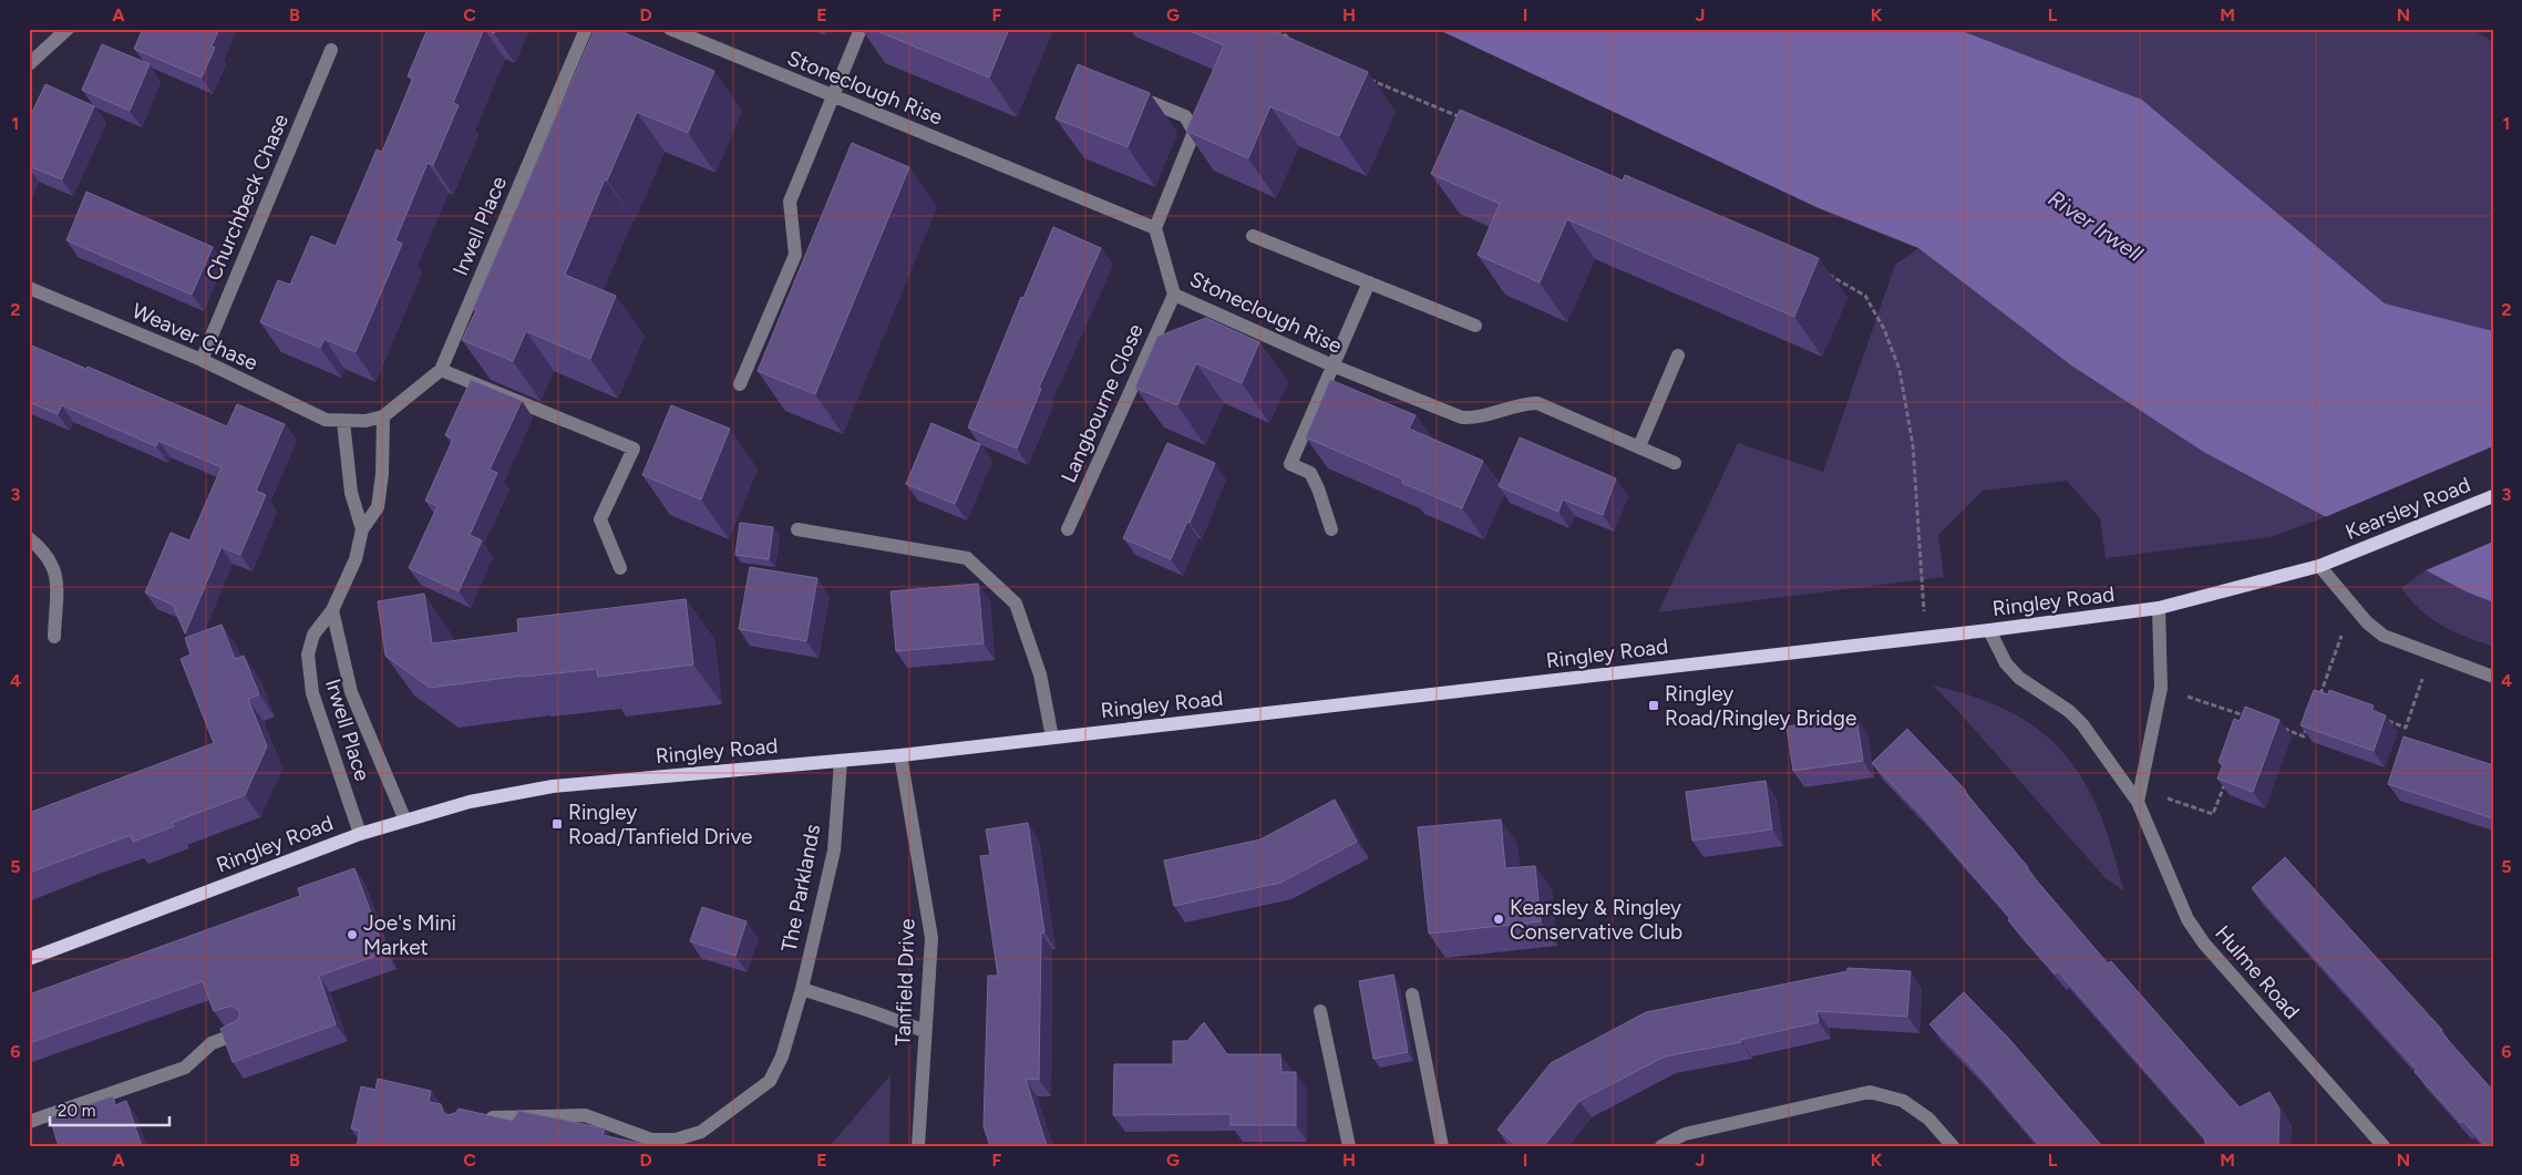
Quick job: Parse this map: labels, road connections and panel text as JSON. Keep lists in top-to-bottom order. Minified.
{"streets":{"main road":["Kearsley Road","Ringley Road"],"street":["Stoneclough Rise","Churchbeck Chase","Irwell Place","Weaver Chase","Langbourne Close","The Parklands","Hulme Road","Tanfield Drive"]},"crossings":[["Stoneclough Rise","Langbourne Close"],["Churchbeck Chase","Weaver Chase"],["Irwell Place","Weaver Chase"],["Irwell Place","Ringley Road"],["Kearsley Road","Ringley Road"],["Ringley Road","The Parklands"],["Ringley Road","Hulme Road"],["Ringley Road","Tanfield Drive"]],"water":["River Irwell"],"places":{"transit":["Ringley Road/Ringley Bridge","Ringley Road/Tanfield Drive"],"other":["Kearsley & Ringley Conservative Club","Joe's Mini Market"]},"scale_bar":"20 m","grid":{"columns":["A","B","C","D","E","F","G","H","I","J","K","L","M","N"],"rows":["1","2","3","4","5","6"]}}
